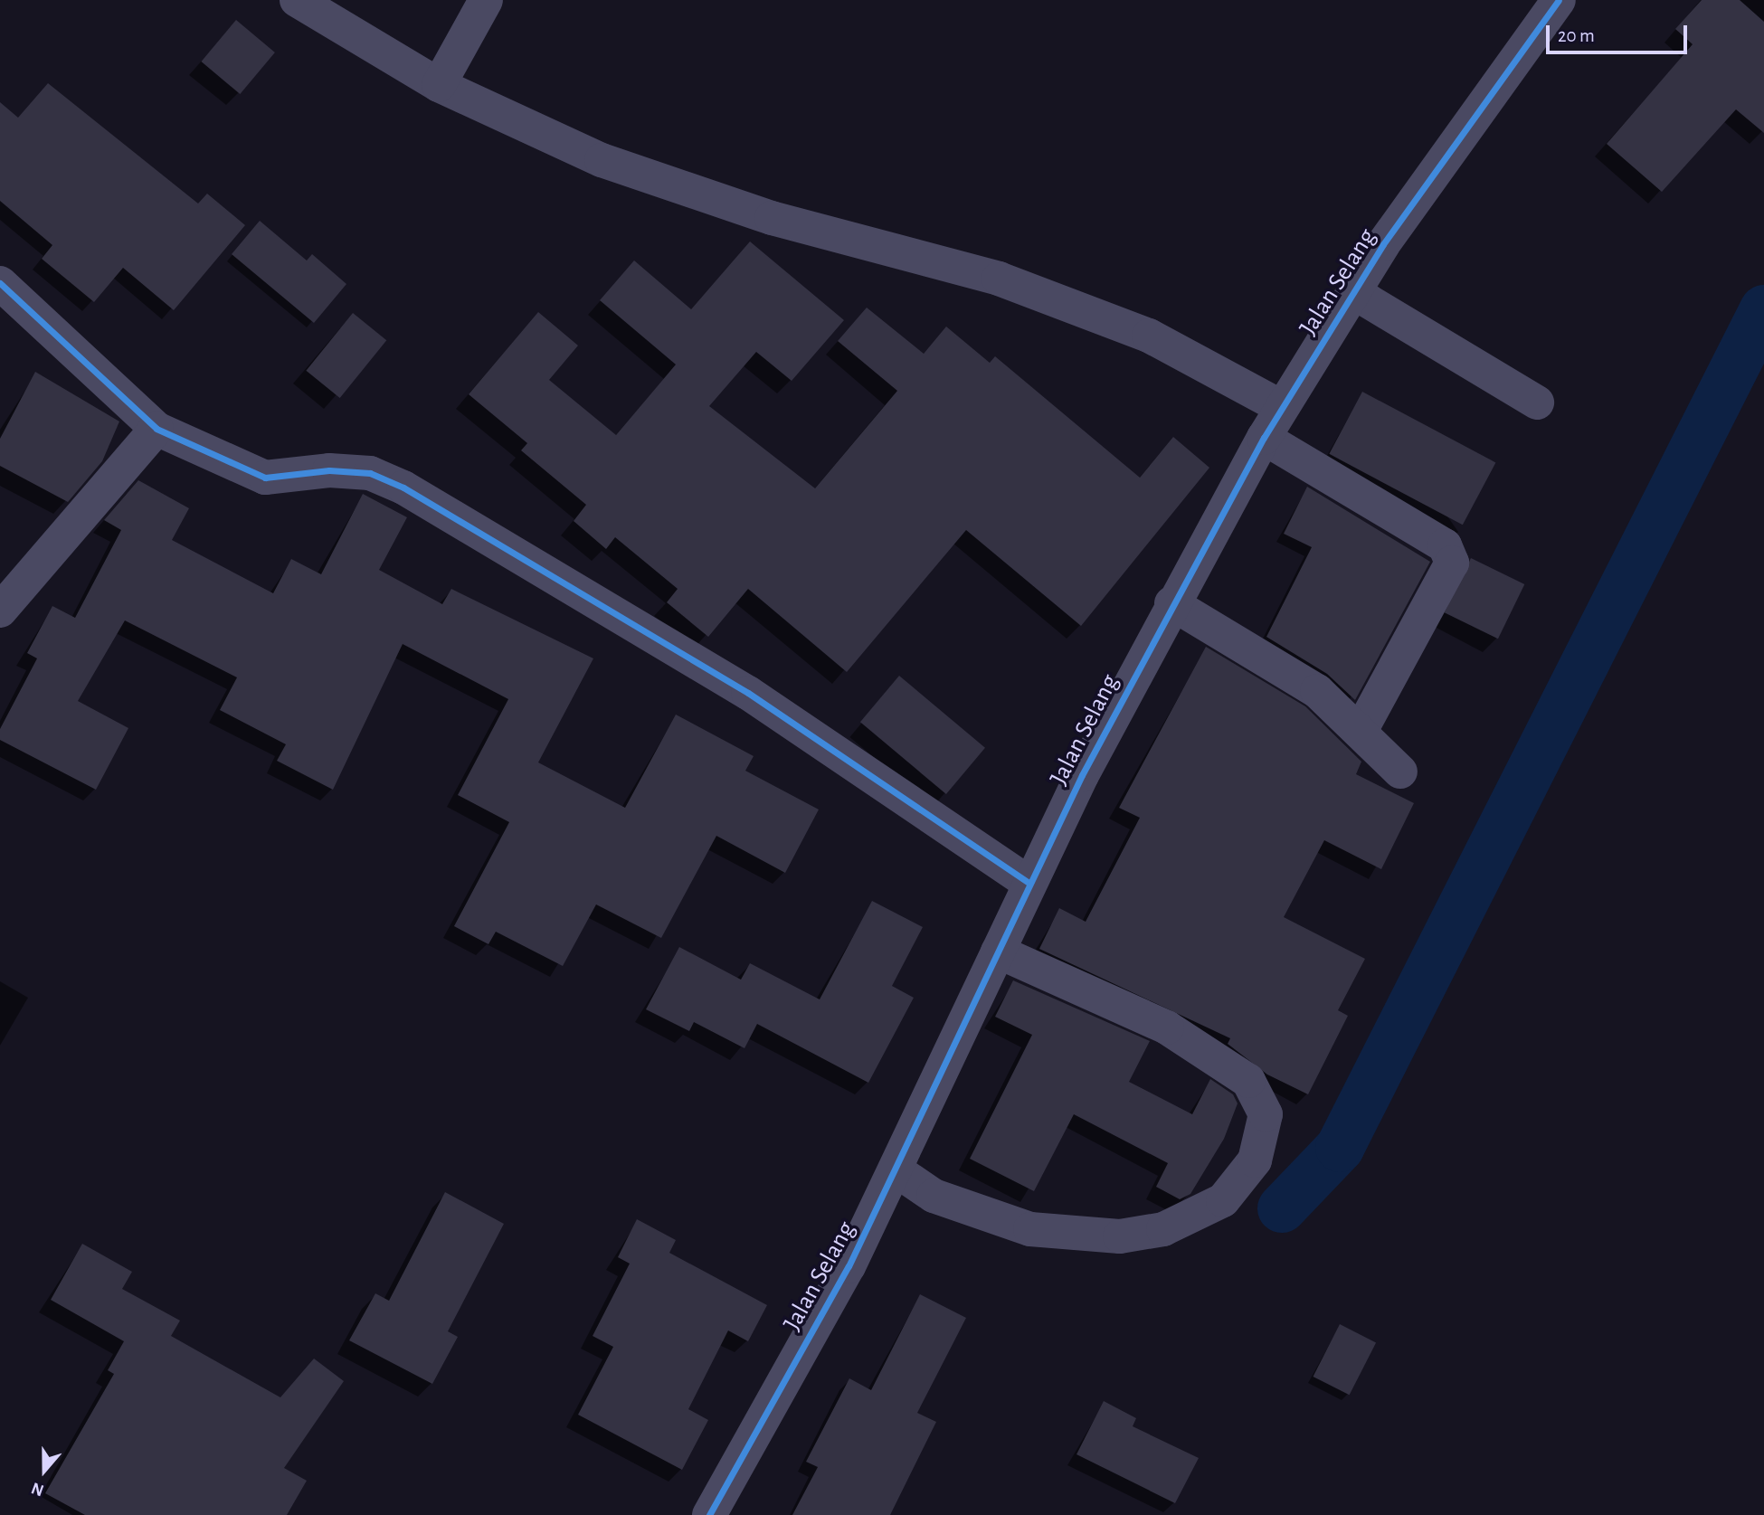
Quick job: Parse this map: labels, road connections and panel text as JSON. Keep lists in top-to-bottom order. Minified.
{"streets":{"street":["Jalan Selang"]},"scale_bar":"20 m","north":"bottom"}
